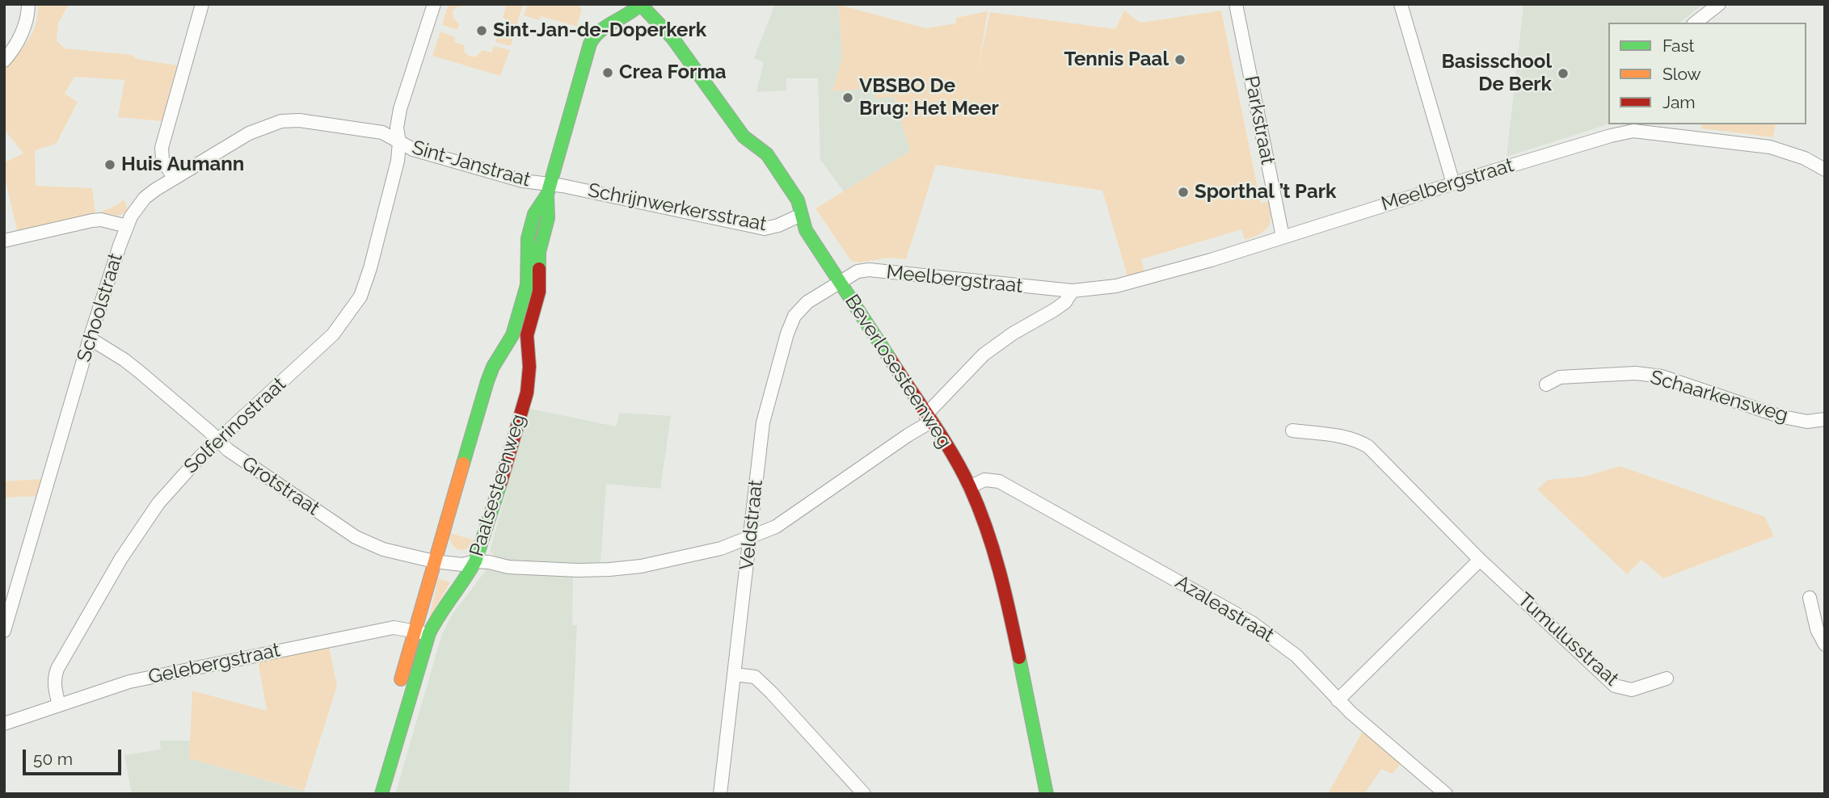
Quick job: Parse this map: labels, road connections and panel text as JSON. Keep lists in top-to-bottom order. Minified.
{"streets":{"main road":["Beverlosesteenweg","Paalsesteenweg"],"street":["Parkstraat","Sint-Janstraat","Meelbergstraat","Schrijnwerkersstraat","Schoolstraat","Schaarkensweg","Solferinostraat","Grotstraat","Veldstraat","Azaleastraat","Tumulusstraat","Gelebergstraat"]},"crossings":[["Parkstraat","Meelbergstraat"],["Sint-Janstraat","Schrijnwerkersstraat"],["Sint-Janstraat","Schoolstraat"],["Sint-Janstraat","Solferinostraat"],["Sint-Janstraat","Paalsesteenweg"],["Meelbergstraat","Beverlosesteenweg"],["Meelbergstraat","Grotstraat"],["Meelbergstraat","Veldstraat"],["Schrijnwerkersstraat","Beverlosesteenweg"],["Schrijnwerkersstraat","Paalsesteenweg"],["Schoolstraat","Grotstraat"],["Beverlosesteenweg","Paalsesteenweg"],["Beverlosesteenweg","Veldstraat"],["Beverlosesteenweg","Azaleastraat"],["Solferinostraat","Grotstraat"],["Solferinostraat","Gelebergstraat"],["Paalsesteenweg","Grotstraat"],["Paalsesteenweg","Gelebergstraat"],["Grotstraat","Veldstraat"]],"places":["Sint-Jan-de-Doperkerk","Tennis Paal","Crea Forma","Basisschool De Berk","VBSBO De Brug: Het Meer","Huis Aumann","Sporthal ’t Park"],"legend":["Fast","Slow","Jam"],"scale_bar":"50 m"}
